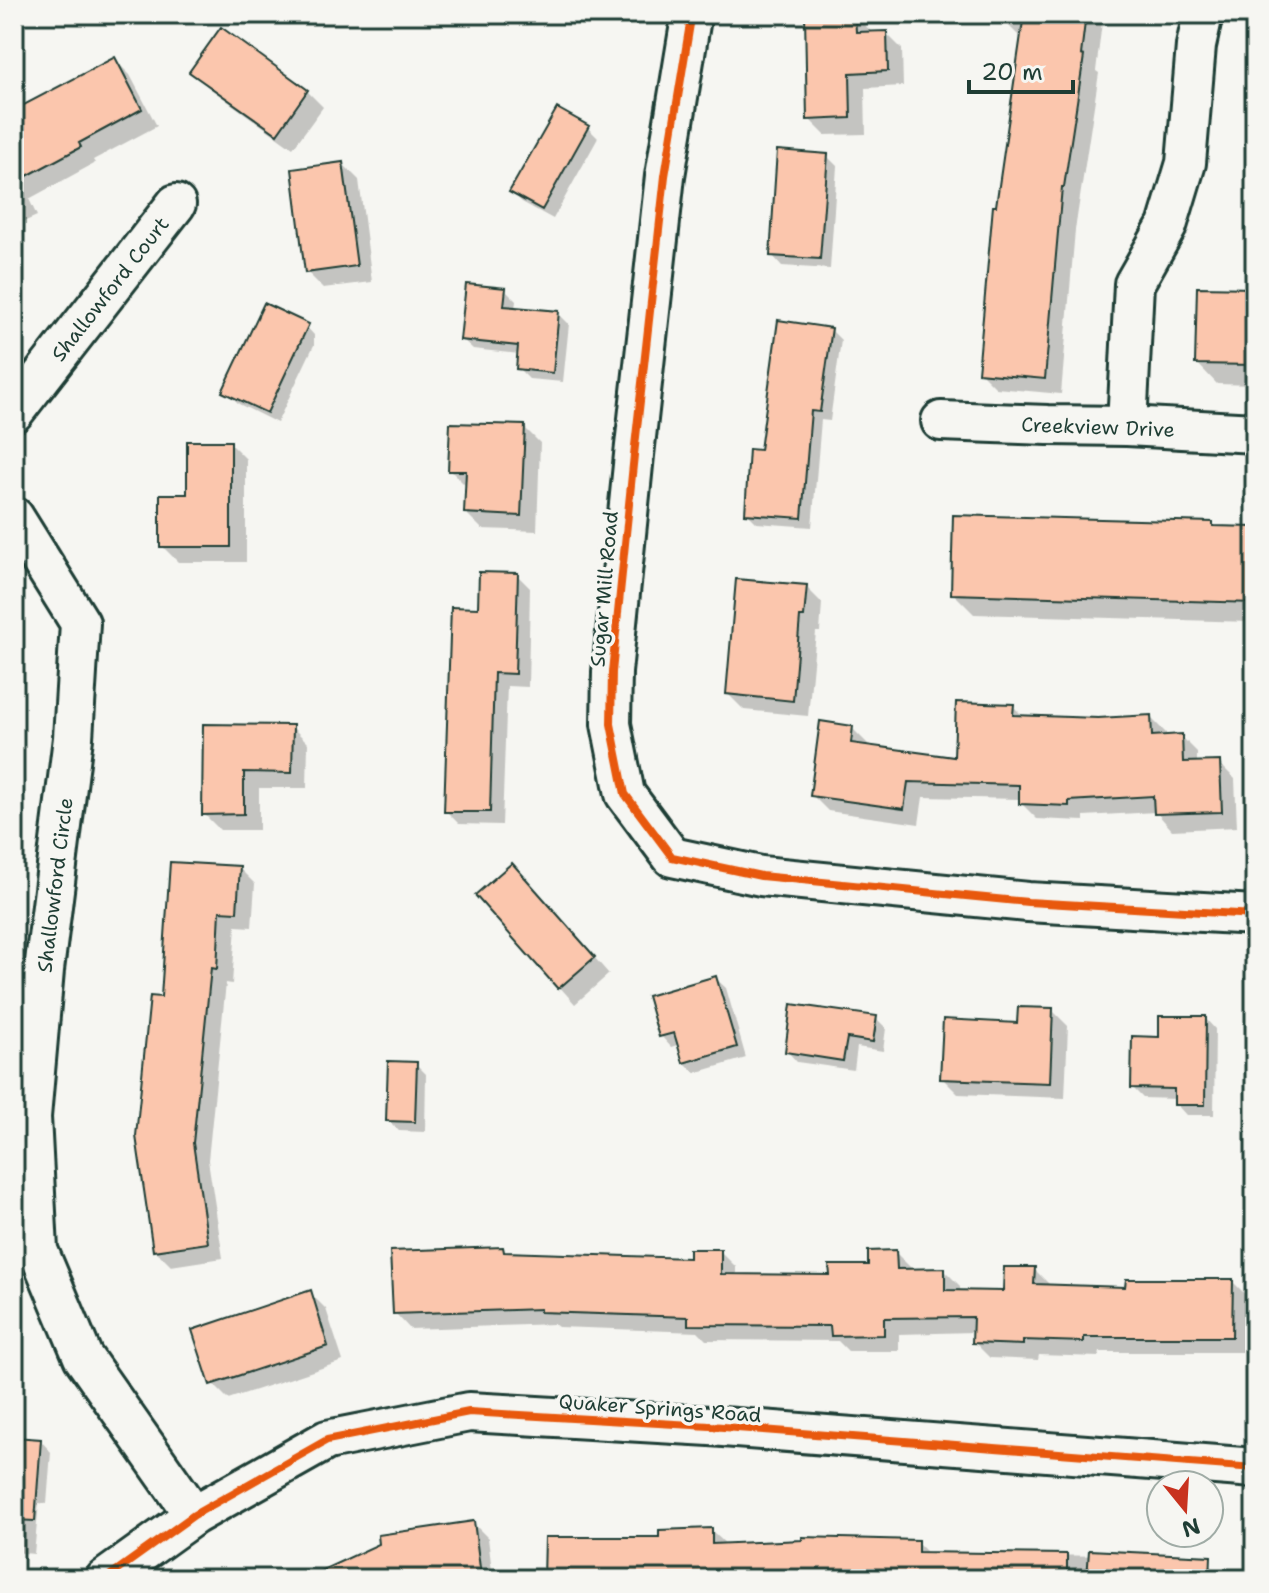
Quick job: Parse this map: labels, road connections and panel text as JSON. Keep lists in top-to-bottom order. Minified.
{"streets":{"street":["Shallowford Court","Creekview Drive","Sugar Mill Road","Shallowford Circle","Quaker Springs Road"]},"crossings":[["Shallowford Circle","Quaker Springs Road"]],"scale_bar":"20 m","north":"bottom"}
